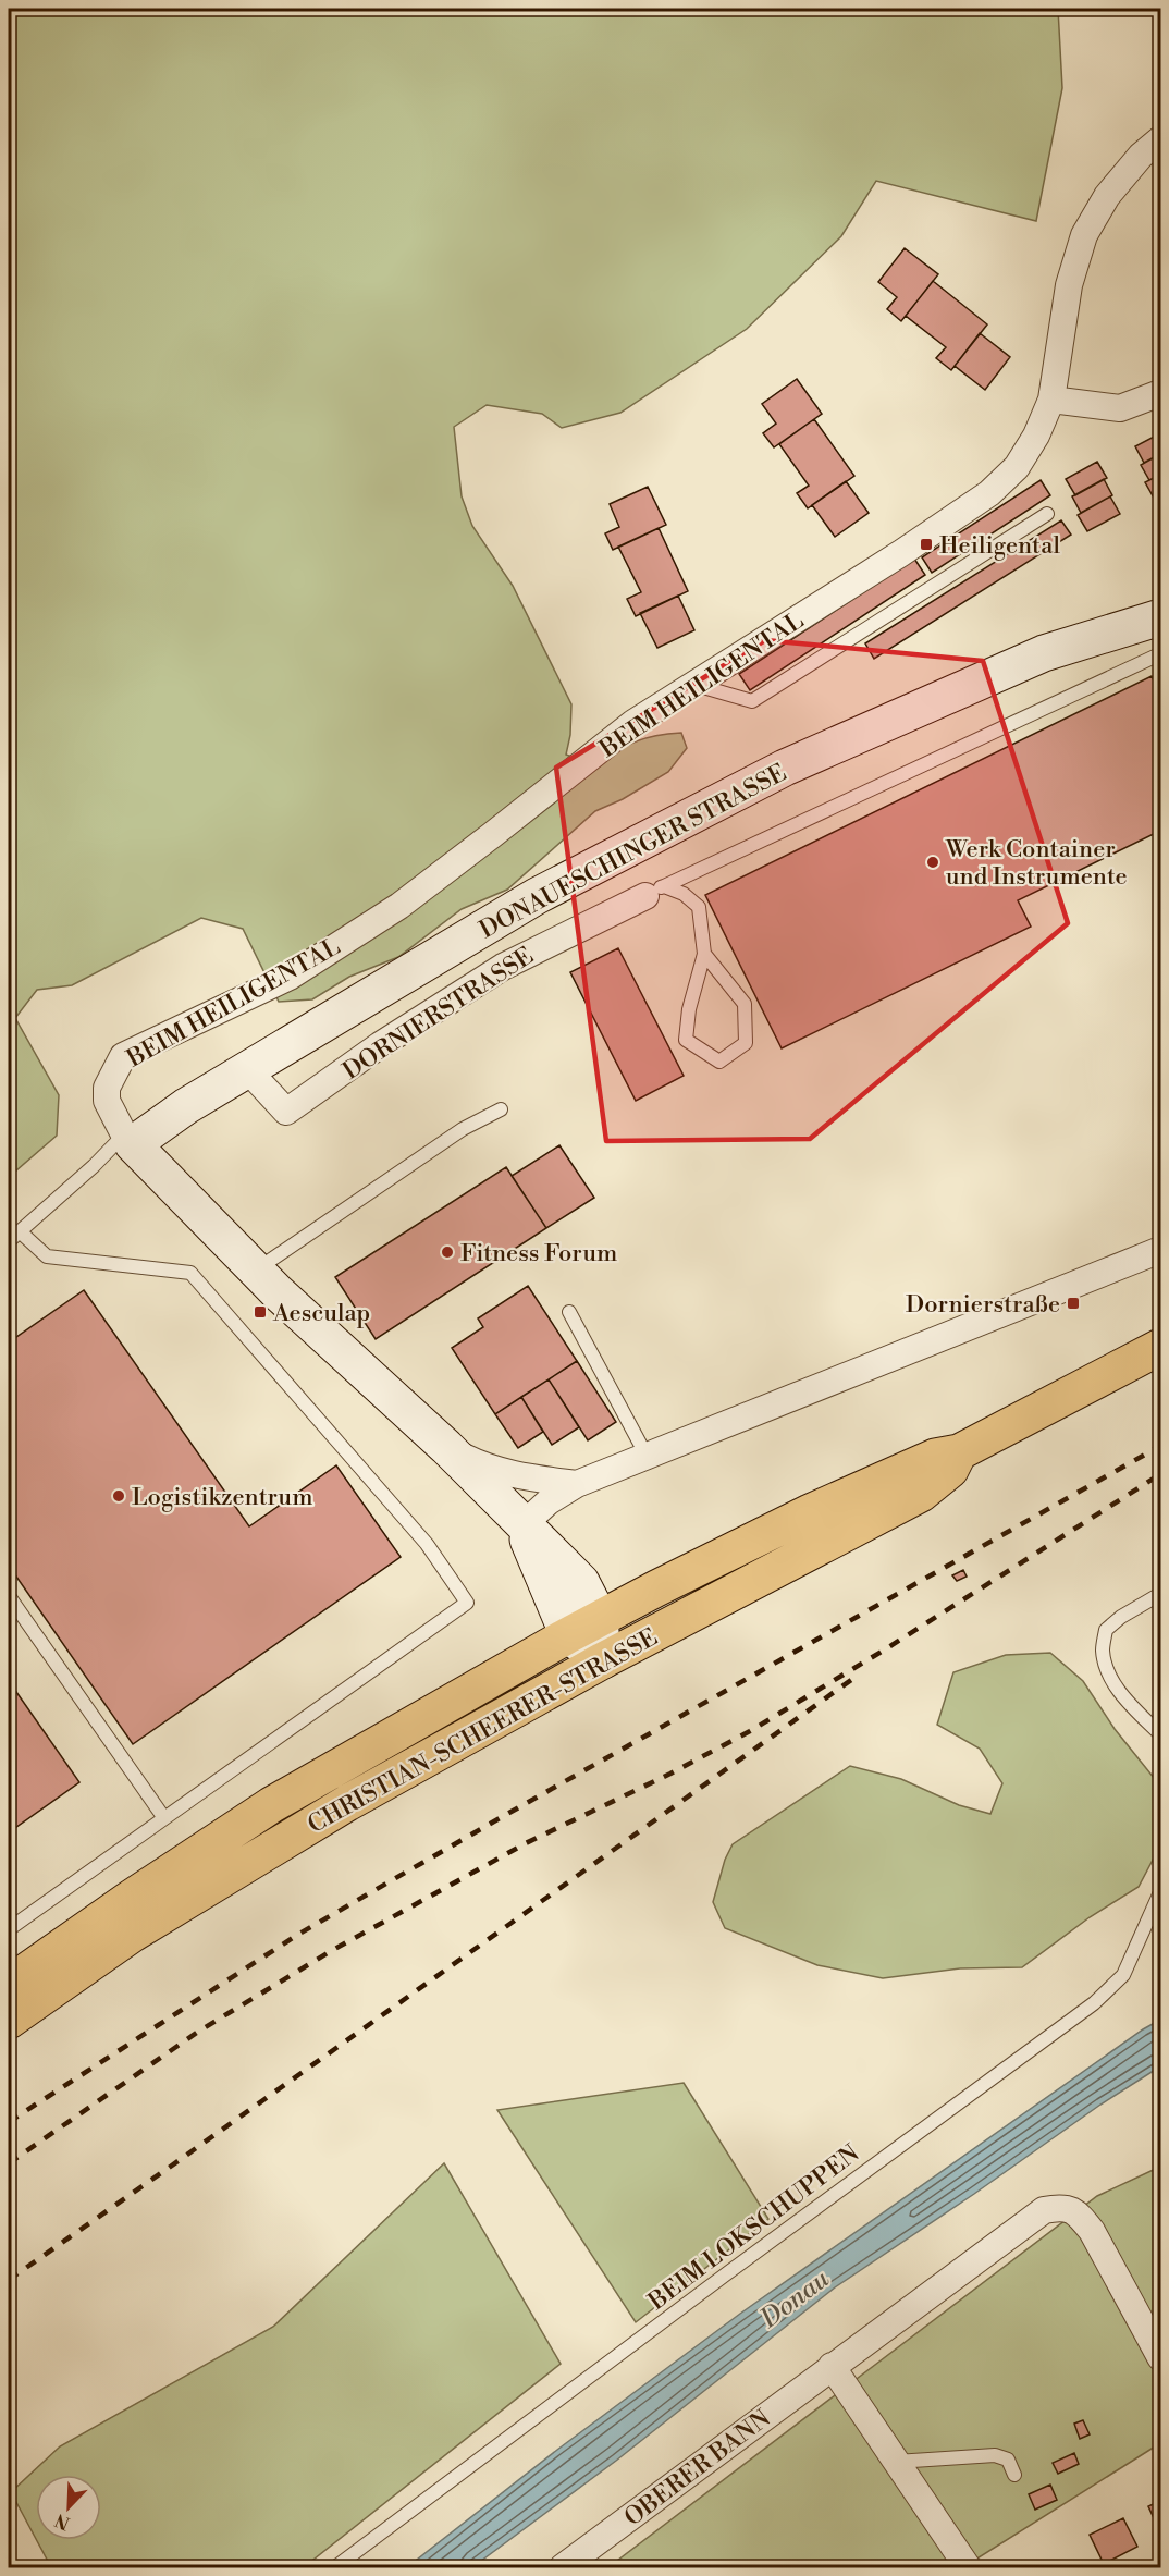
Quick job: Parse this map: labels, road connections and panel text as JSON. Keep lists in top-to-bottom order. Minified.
{"streets":{"main road":["CHRISTIAN-SCHEERER-STRASSE"],"street":["BEIM HEILIGENTAL","DONAUESCHINGER STRASSE","DORNIERSTRASSE","OBERER BANN"],"lane":["BEIM LOKSCHUPPEN"]},"crossings":[["BEIM HEILIGENTAL","DONAUESCHINGER STRASSE"],["DONAUESCHINGER STRASSE","DORNIERSTRASSE"]],"water":["Donau"],"places":{"transit":["Heiligental","Dornierstraße","Aesculap"],"other":["Werk Container und Instrumente","Fitness Forum","Logistikzentrum"]},"north":"bottom left"}
